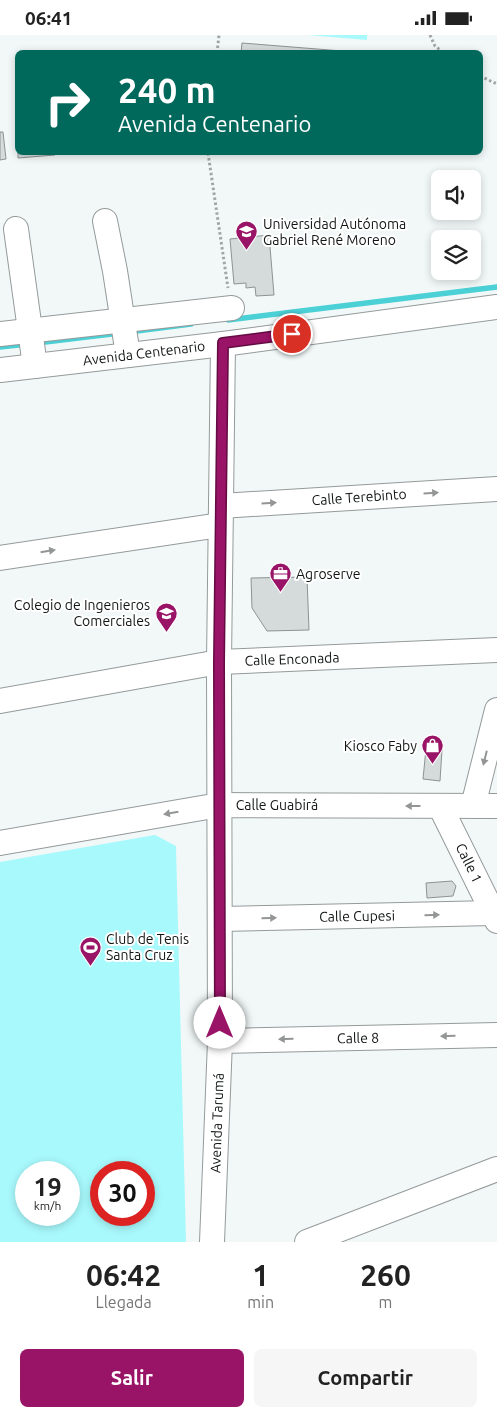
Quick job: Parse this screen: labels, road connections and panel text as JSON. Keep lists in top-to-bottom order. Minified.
{"streets":{"street":["Avenida Centenario","Calle Terebinto","Calle Enconada","Calle Guabirá","Calle 1","Calle Cupesi","Calle 8","Avenida Tarumá"]},"crossings":[["Avenida Centenario","Avenida Tarumá"],["Calle Terebinto","Avenida Tarumá"],["Calle Enconada","Avenida Tarumá"],["Calle Guabirá","Calle 1"],["Calle Guabirá","Avenida Tarumá"],["Calle 1","Calle Cupesi"],["Calle Cupesi","Avenida Tarumá"],["Calle 8","Avenida Tarumá"]],"one_way":["Calle Guabirá","Calle Cupesi"],"places":{"school or university":["Universidad Autónoma Gabriel René Moreno","Colegio de Ingenieros Comerciales"],"office":["Agroserve"],"shop":["Kiosco Faby"],"sports":["Club de Tenis Santa Cruz"]},"page":{"status":"06:41","turn":["240 m","Avenida Centenario"],"speed":"19 km/h","limit":"30","eta":["06:42","Llegada","1","min","260","m"],"buttons":["Salir","Compartir"]}}
